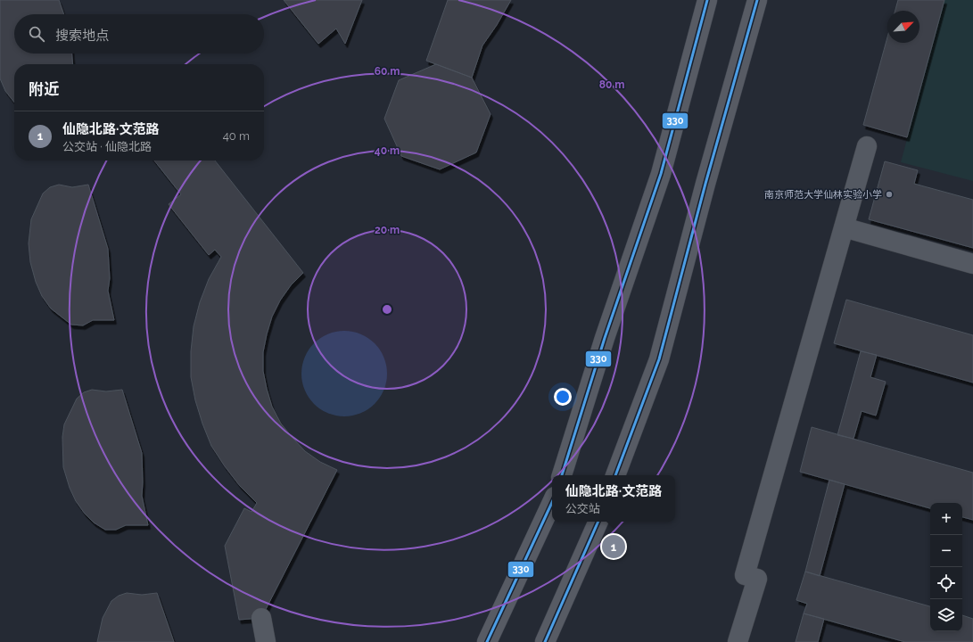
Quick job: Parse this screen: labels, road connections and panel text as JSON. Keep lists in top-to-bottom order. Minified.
{"places":["南京师范大学仙林实验小学"],"lines":["transit line 330"],"north":"top right","page":{"search":"搜索地点","heading":"附近","list":[{"mark":"1","name":"仙隐北路·文范路","note":"公交站 · 仙隐北路","value":"40 m"}],"popup":["仙隐北路·文范路","公交站"],"map_buttons":["+","−"],"pins":"1"},"rings":["60 m","80 m","40 m","20 m"]}
